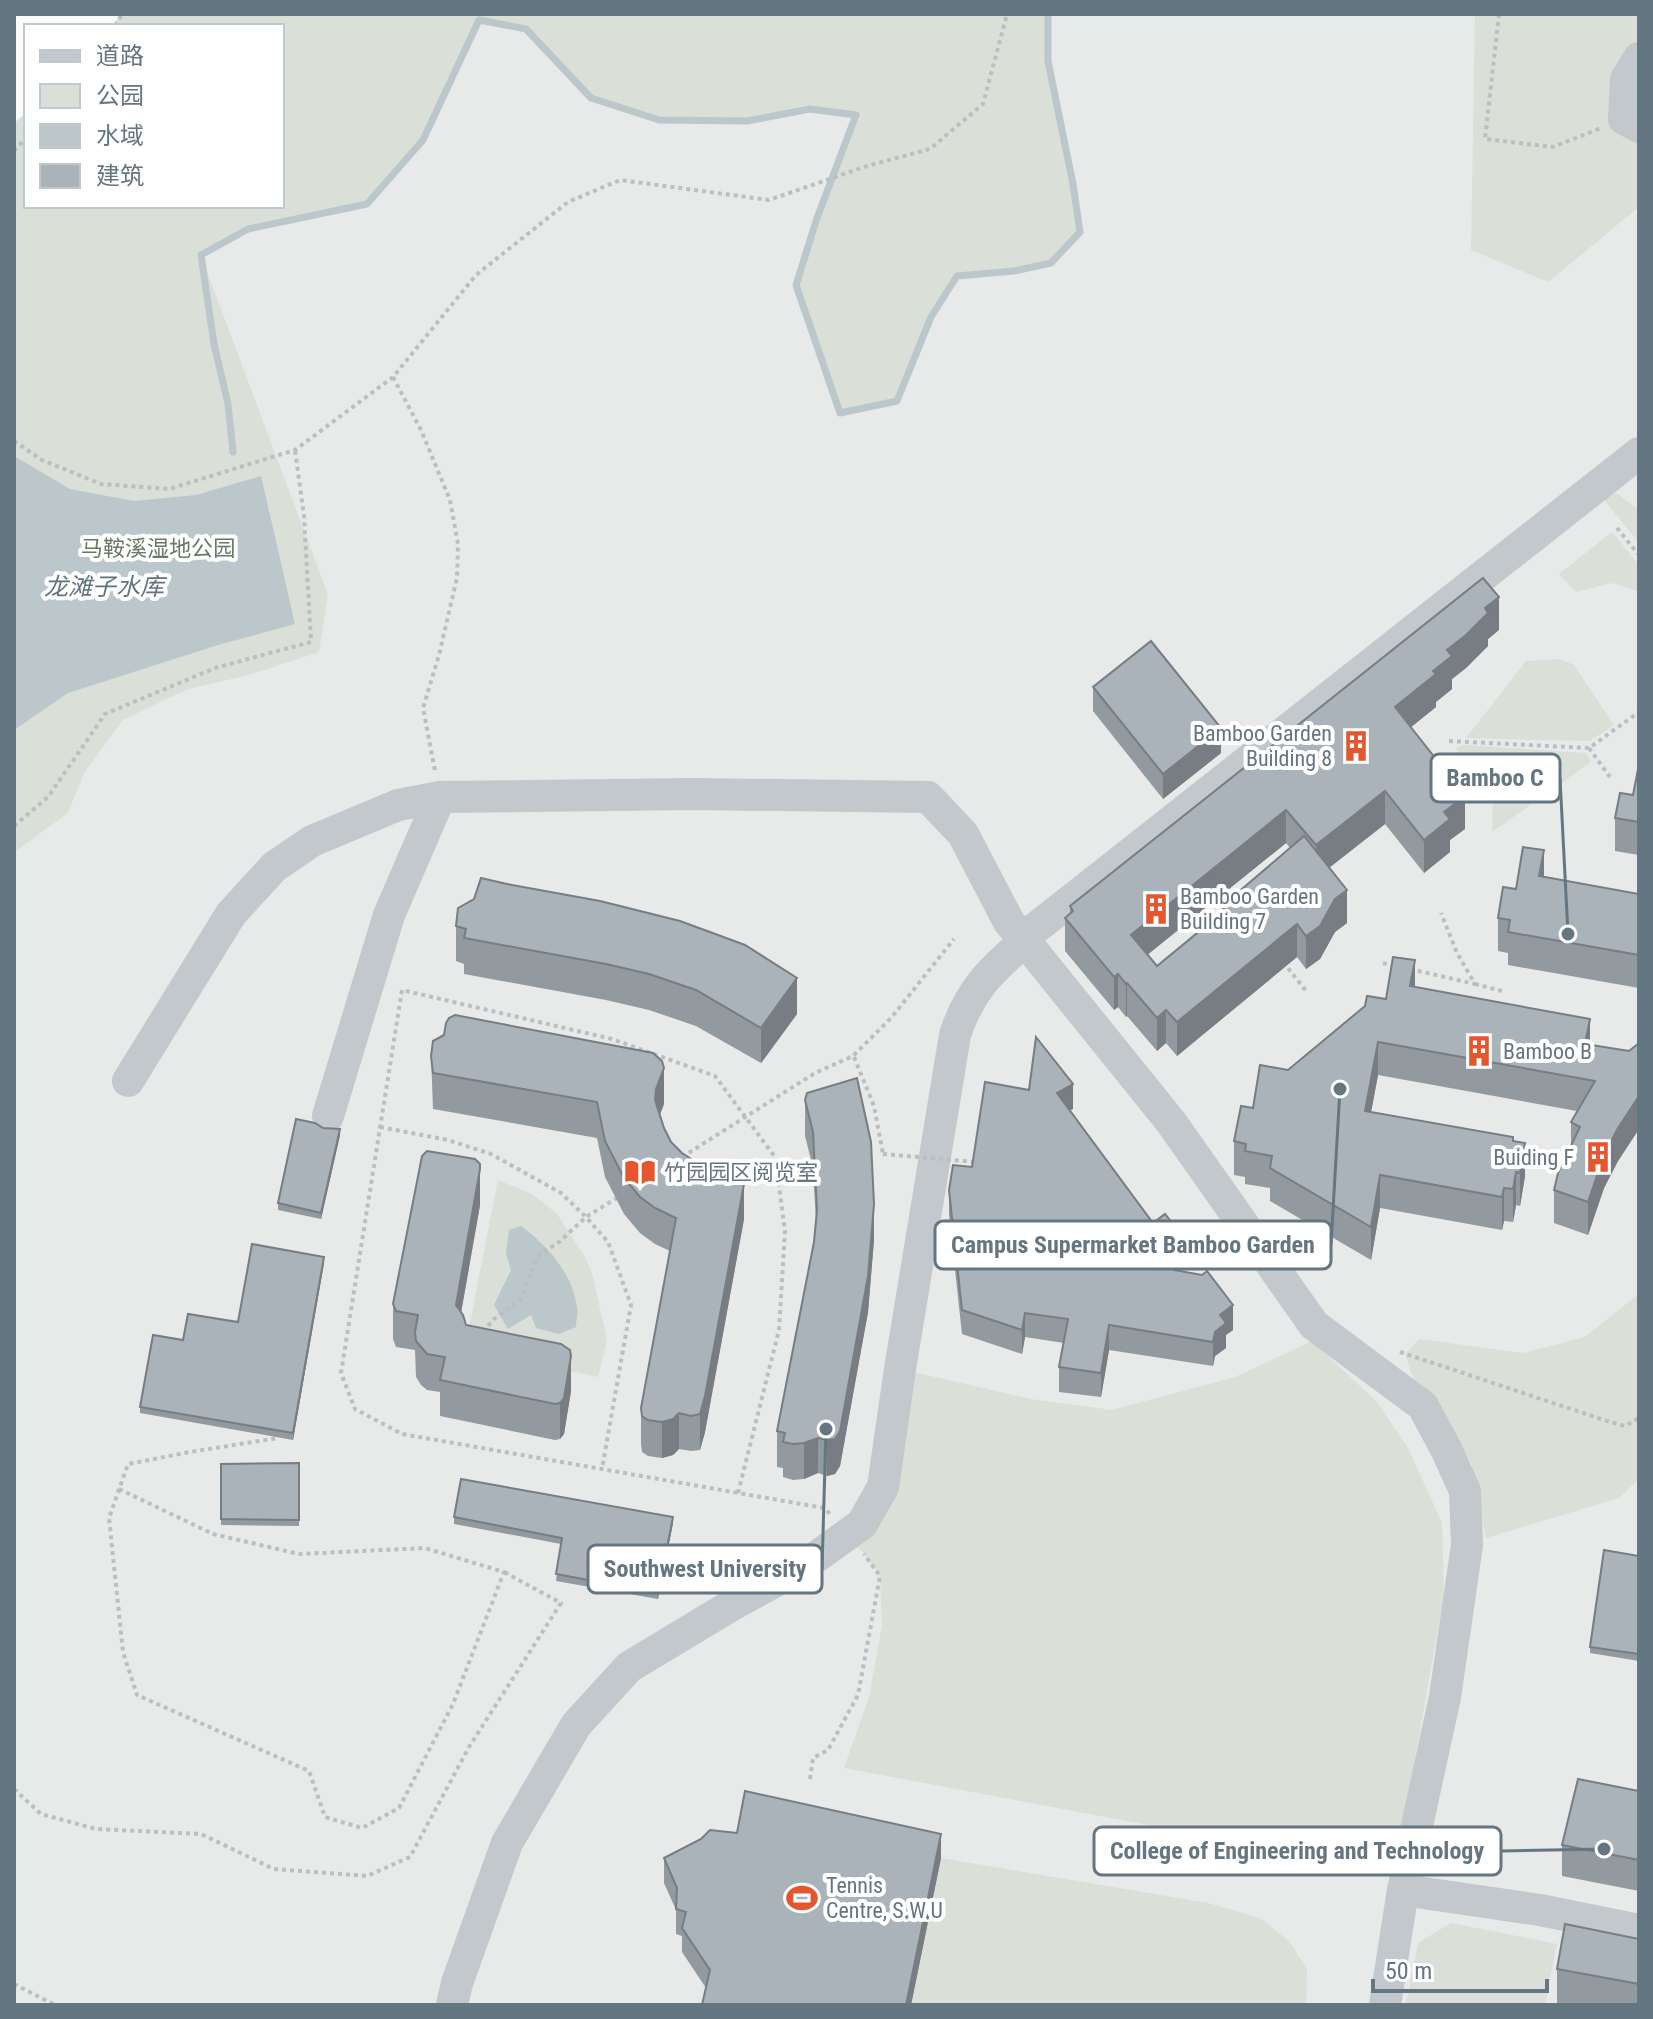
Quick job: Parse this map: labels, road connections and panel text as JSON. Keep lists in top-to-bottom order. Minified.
{"water":["龙滩子水库"],"parks":["马鞍溪湿地公园"],"places":{"building":["Bamboo Garden Building 8","Bamboo Garden Building 7","Bamboo B","Buiding F"],"other":["Bamboo C","Campus Supermarket Bamboo Garden","Southwest University","College of Engineering and Technology"],"library":["竹园园区阅览室"],"sports":["Tennis Centre, S.W.U"]},"legend":["道路","公园","水域","建筑"],"scale_bar":"50 m"}
